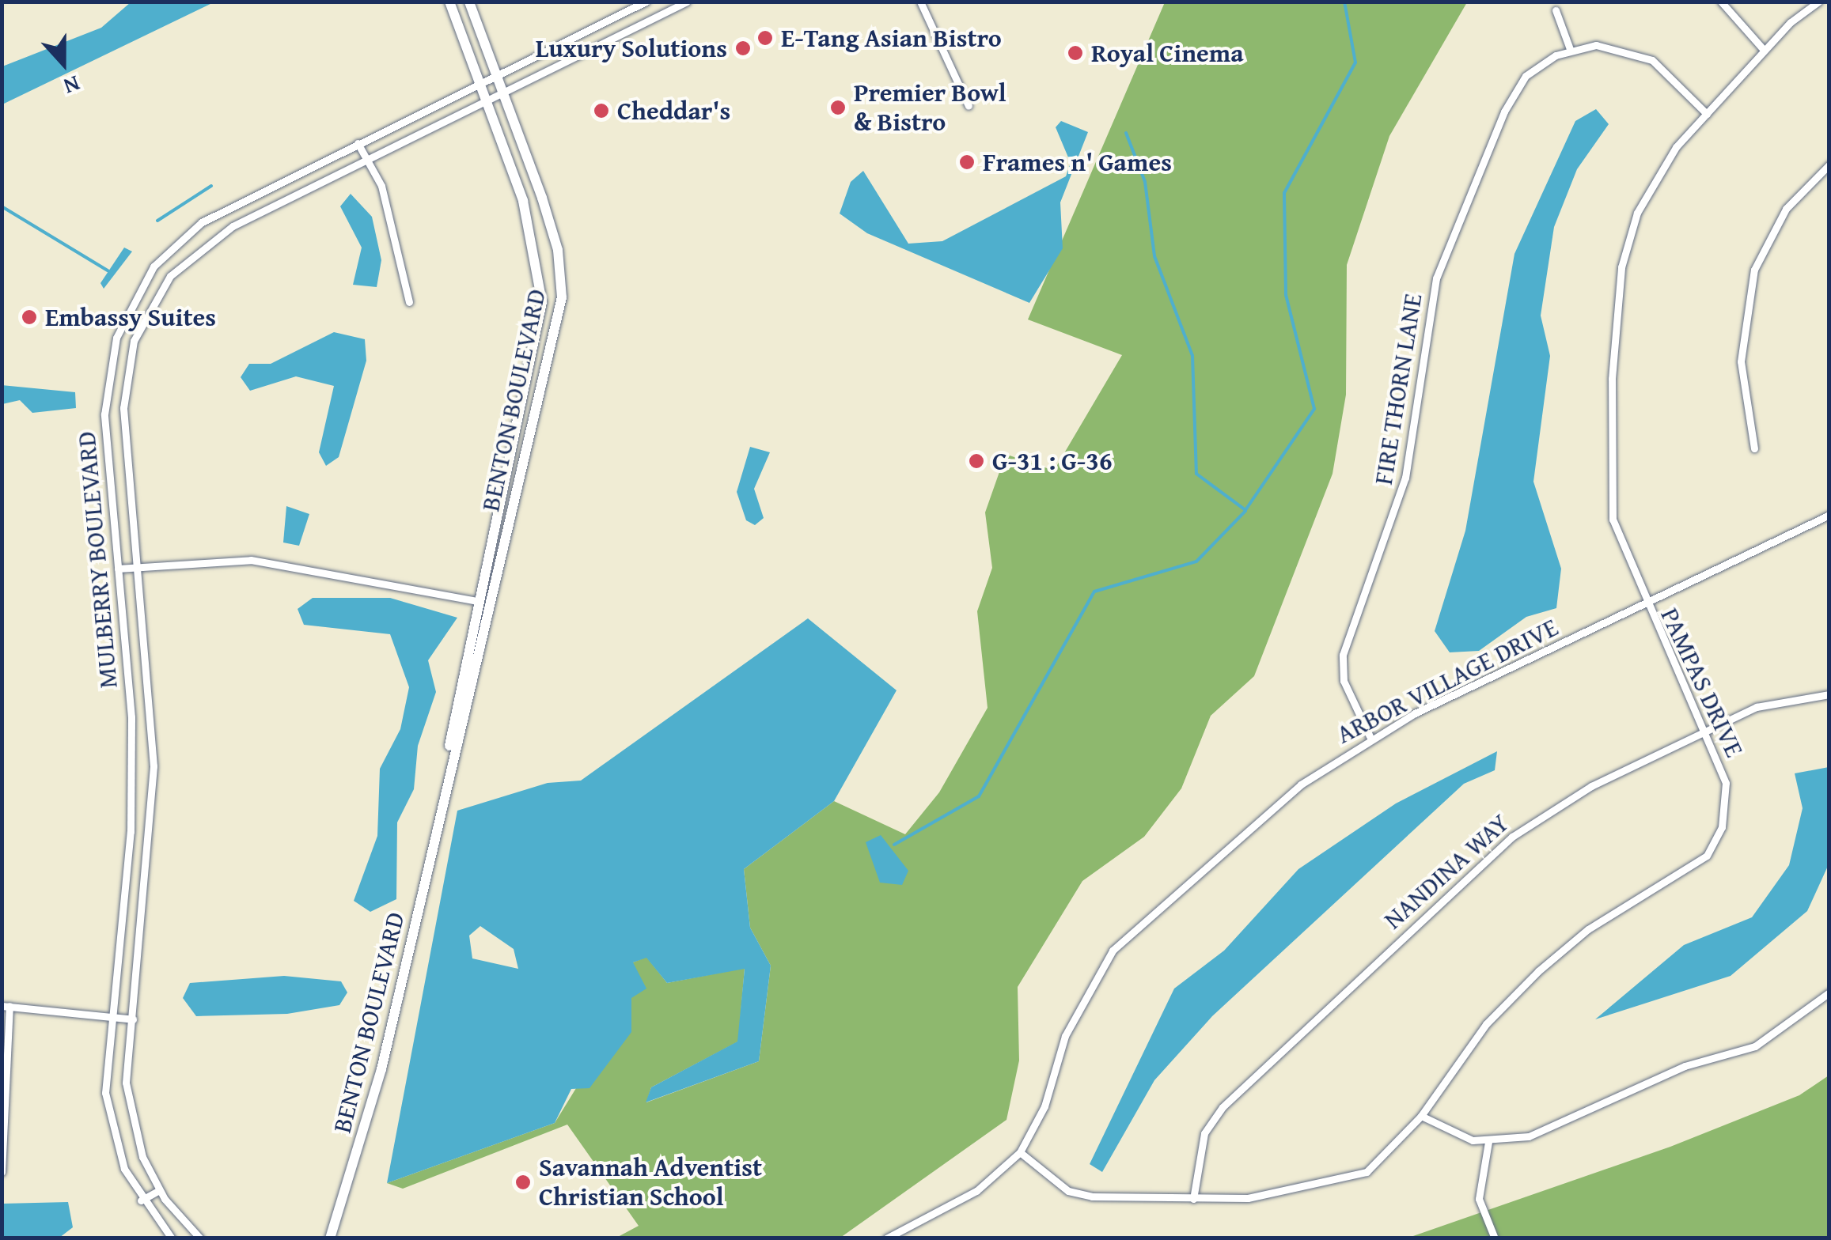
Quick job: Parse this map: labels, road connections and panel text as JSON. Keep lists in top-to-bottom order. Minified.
{"streets":{"street":["FIRE THORN LANE","BENTON BOULEVARD","MULBERRY BOULEVARD","ARBOR VILLAGE DRIVE","PAMPAS DRIVE","NANDINA WAY"]},"crossings":[["FIRE THORN LANE","ARBOR VILLAGE DRIVE"],["FIRE THORN LANE","PAMPAS DRIVE"],["BENTON BOULEVARD","MULBERRY BOULEVARD"],["ARBOR VILLAGE DRIVE","PAMPAS DRIVE"],["PAMPAS DRIVE","NANDINA WAY"]],"places":["E-Tang Asian Bistro","Luxury Solutions","Royal Cinema","Premier Bowl & Bistro","Cheddar's","Frames n' Games","Embassy Suites","G-31 : G-36","Savannah Adventist Christian School"],"north":"bottom"}
